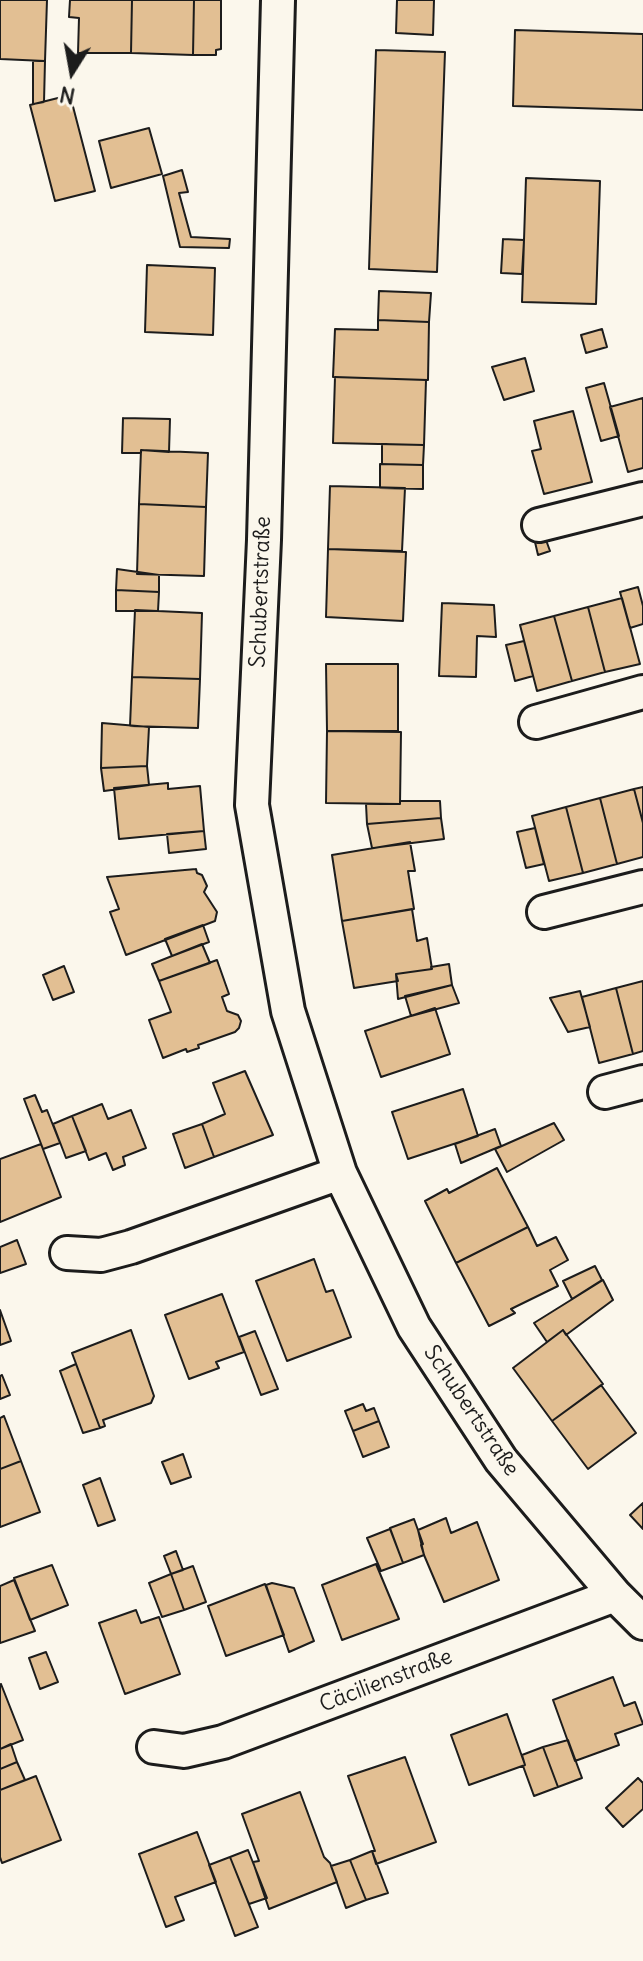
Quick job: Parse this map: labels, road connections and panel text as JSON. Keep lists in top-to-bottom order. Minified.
{"streets":{"street":["Schubertstraße","Cäcilienstraße"]},"crossings":[["Schubertstraße","Cäcilienstraße"]],"north":"bottom"}
